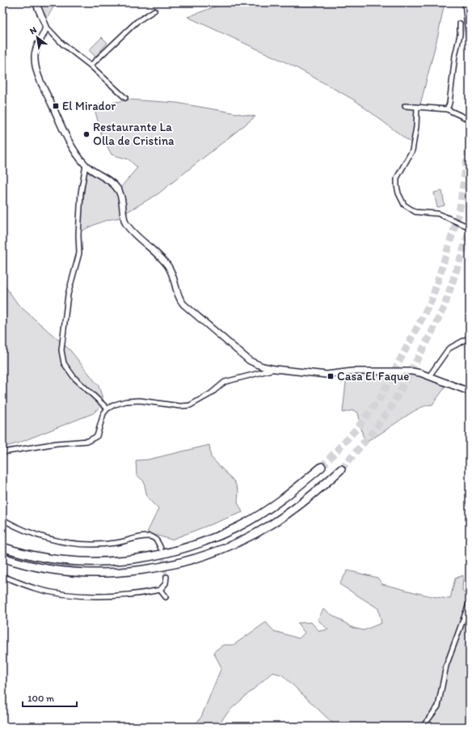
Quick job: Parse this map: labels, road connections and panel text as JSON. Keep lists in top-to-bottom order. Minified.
{"places":{"transit":["El Mirador","Casa El Faque"],"other":["Restaurante La Olla de Cristina"]},"scale_bar":"100 m","north":"top left"}
